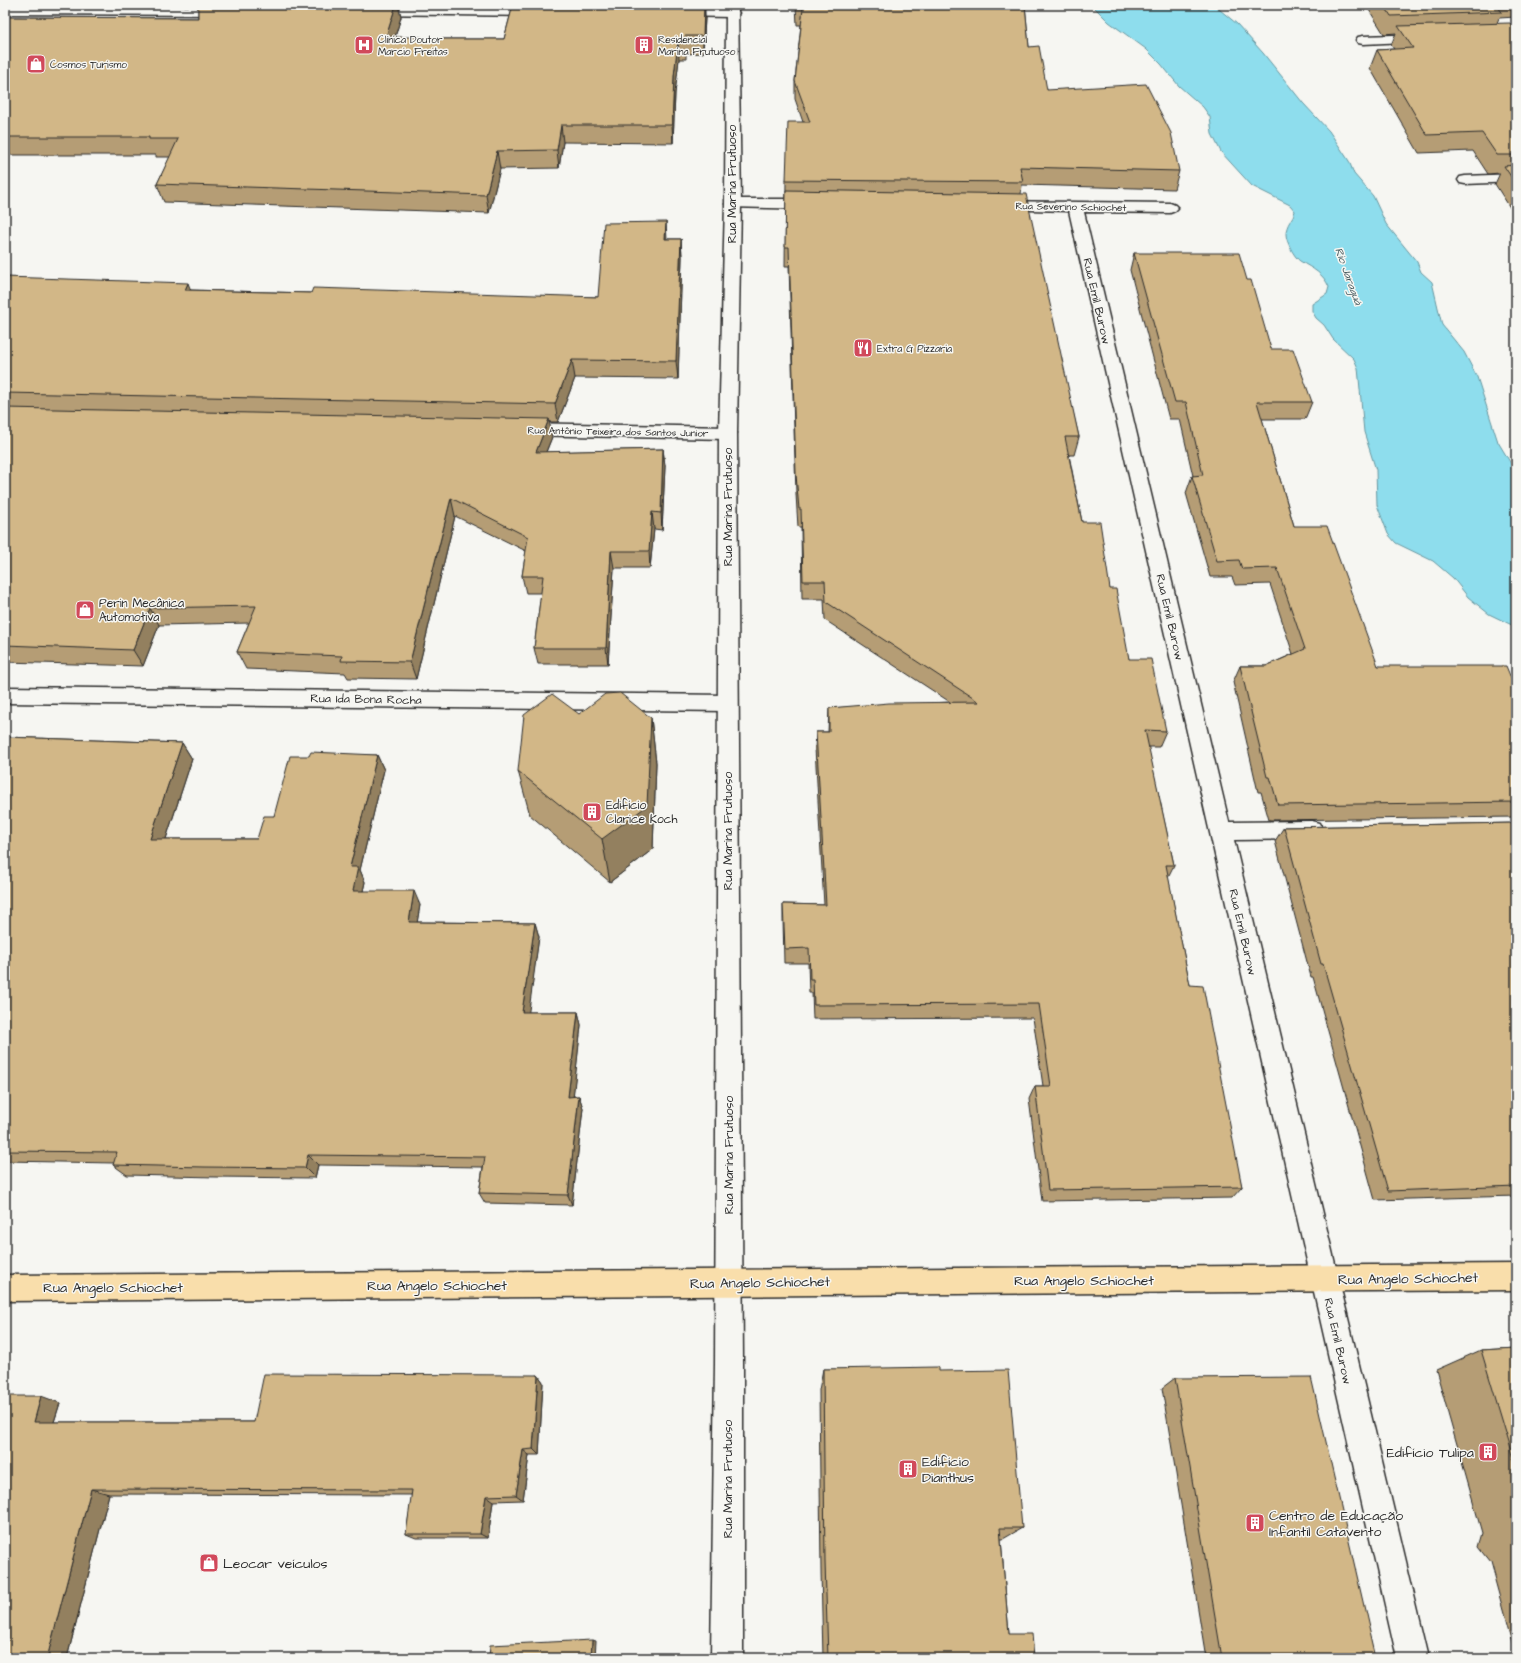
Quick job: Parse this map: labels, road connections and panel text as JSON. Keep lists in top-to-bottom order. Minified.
{"streets":{"main road":["Rua Angelo Schiochet"],"street":["Rua Marina Frutuoso","Rua Severino Schiochet","Rua Emil Burow","Rua Antônio Teixeira dos Santos Junior","Rua Ida Bona Rocha"]},"crossings":[["Rua Marina Frutuoso","Rua Antônio Teixeira dos Santos Junior"],["Rua Marina Frutuoso","Rua Ida Bona Rocha"],["Rua Marina Frutuoso","Rua Angelo Schiochet"],["Rua Severino Schiochet","Rua Emil Burow"],["Rua Emil Burow","Rua Angelo Schiochet"]],"water":["Rio Jaraguá"],"places":{"hospital":["Clínica Doutor Marcio Freitas"],"building":["Residencial Marina Frutuoso","Edifício Clarice Koch","Edifício Tulipa","Edifício Dianthus","Centro de Educação Infantil Catavento"],"shop":["Cosmos Turismo","Perin Mecânica Automotiva","Leocar veículos"],"restaurant":["Extra G Pizzaria"]}}
